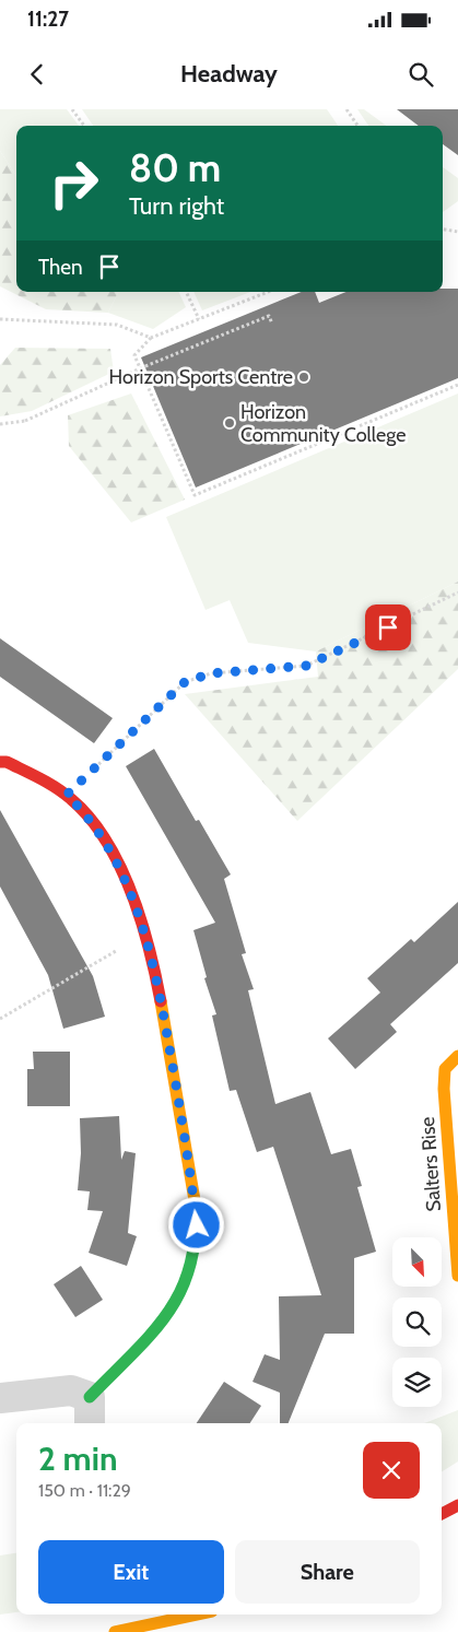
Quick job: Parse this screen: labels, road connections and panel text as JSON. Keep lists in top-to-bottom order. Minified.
{"streets":{"main road":["Salters Rise"]},"places":["Horizon Sports Centre","Horizon Community College"],"north":"bottom right","page":{"status":"11:27","header":"Headway","turn":["80 m","Turn right"],"then":"Then","heading":["2 min","150 m · 11:29"],"buttons":["Exit","Share"]}}
